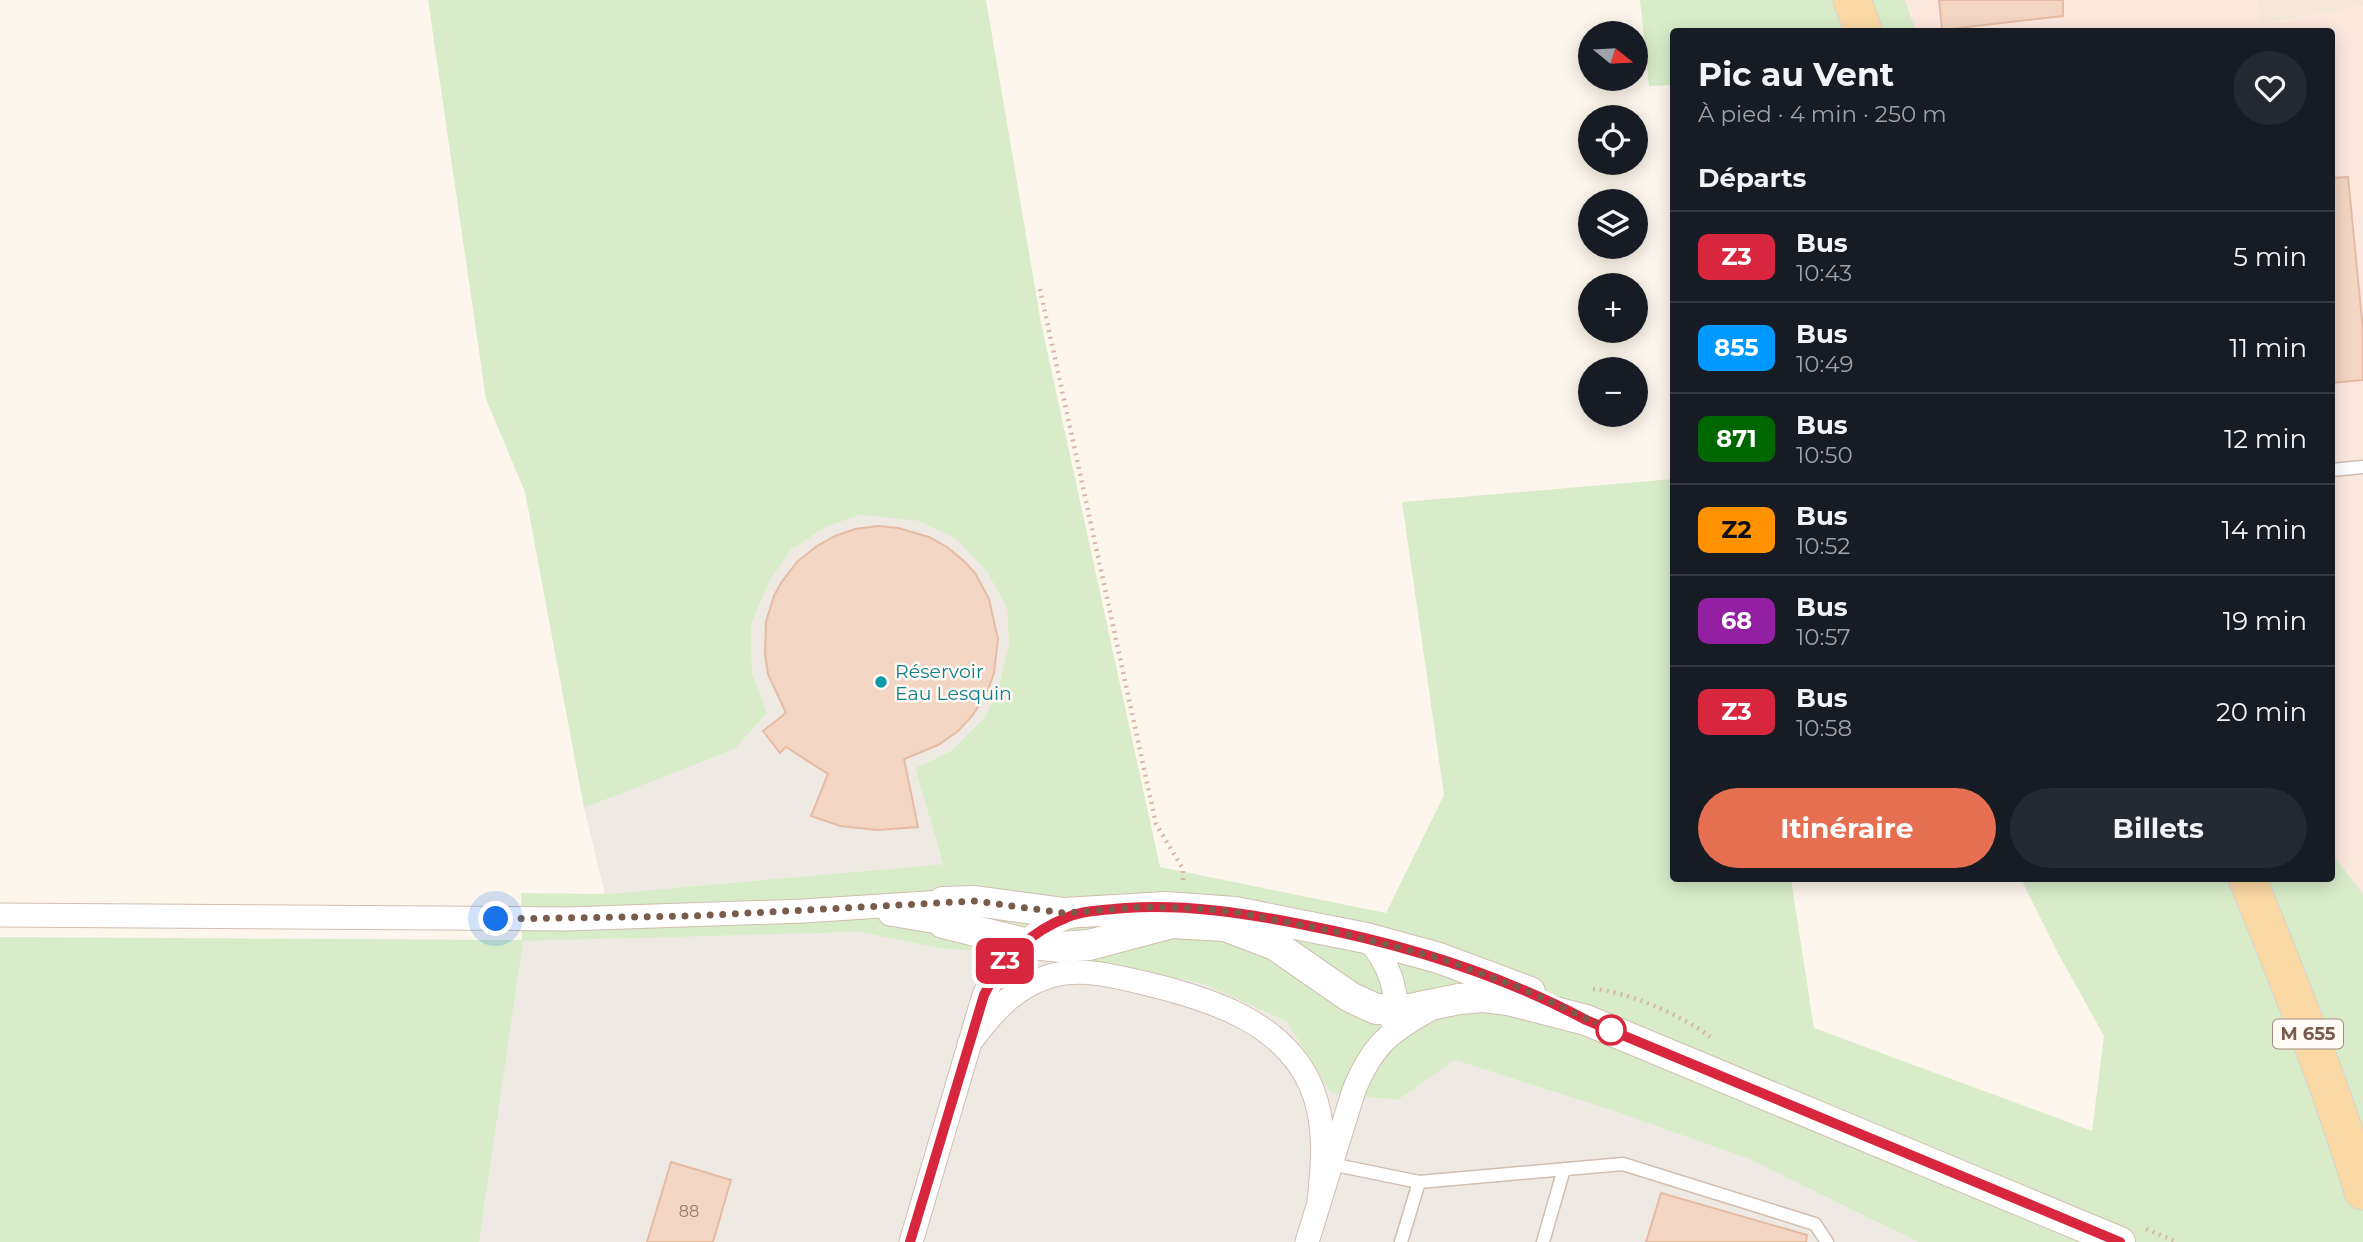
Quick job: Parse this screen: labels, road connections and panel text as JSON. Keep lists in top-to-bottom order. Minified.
{"streets":{"main road":["M 655"]},"places":["Réservoir Eau Lesquin"],"lines":["bus line Z3"],"house_numbers":["88"],"north":"right","page":{"on_map":"Z3","map_buttons":["+","−"],"heading":[["Pic au Vent","À pied · 4 min · 250 m"],"Départs"],"list":[{"mark":"Z3","name":"Bus","note":"10:43","value":"5 min"},{"mark":"855","name":"Bus","note":"10:49","value":"11 min"},{"mark":"871","name":"Bus","note":"10:50","value":"12 min"},{"mark":"Z2","name":"Bus","note":"10:52","value":"14 min"},{"mark":"68","name":"Bus","note":"10:57","value":"19 min"},{"mark":"Z3","name":"Bus","note":"10:58","value":"20 min"}],"buttons":["Itinéraire","Billets"]}}
